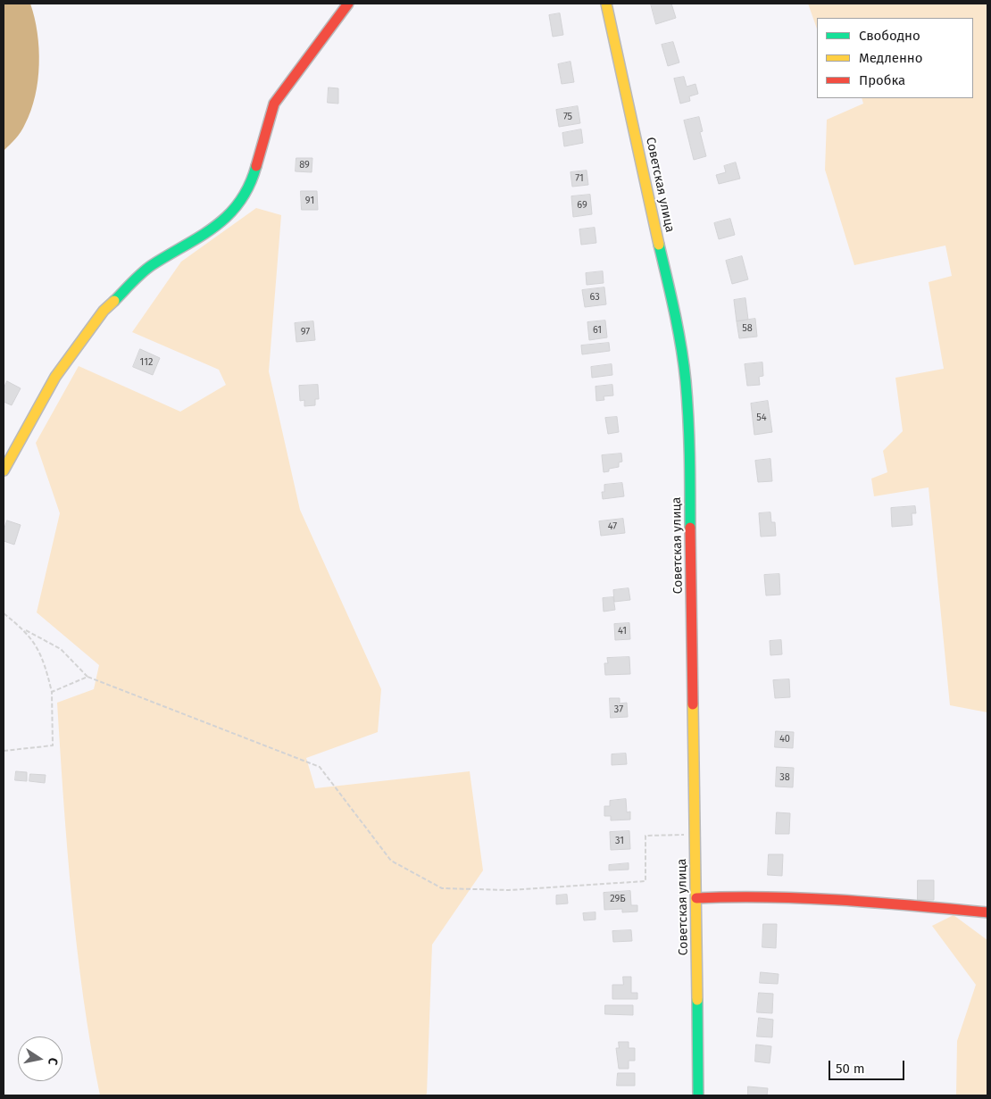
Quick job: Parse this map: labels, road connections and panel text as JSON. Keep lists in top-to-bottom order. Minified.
{"streets":{"main road":["Советская улица"]},"house_numbers":["75","89","71","91","69","63","58","61","97","112","54","47","41","37","40","38","31","29Б"],"legend":["Свободно","Медленно","Пробка"],"scale_bar":"50 m","north":"right"}
